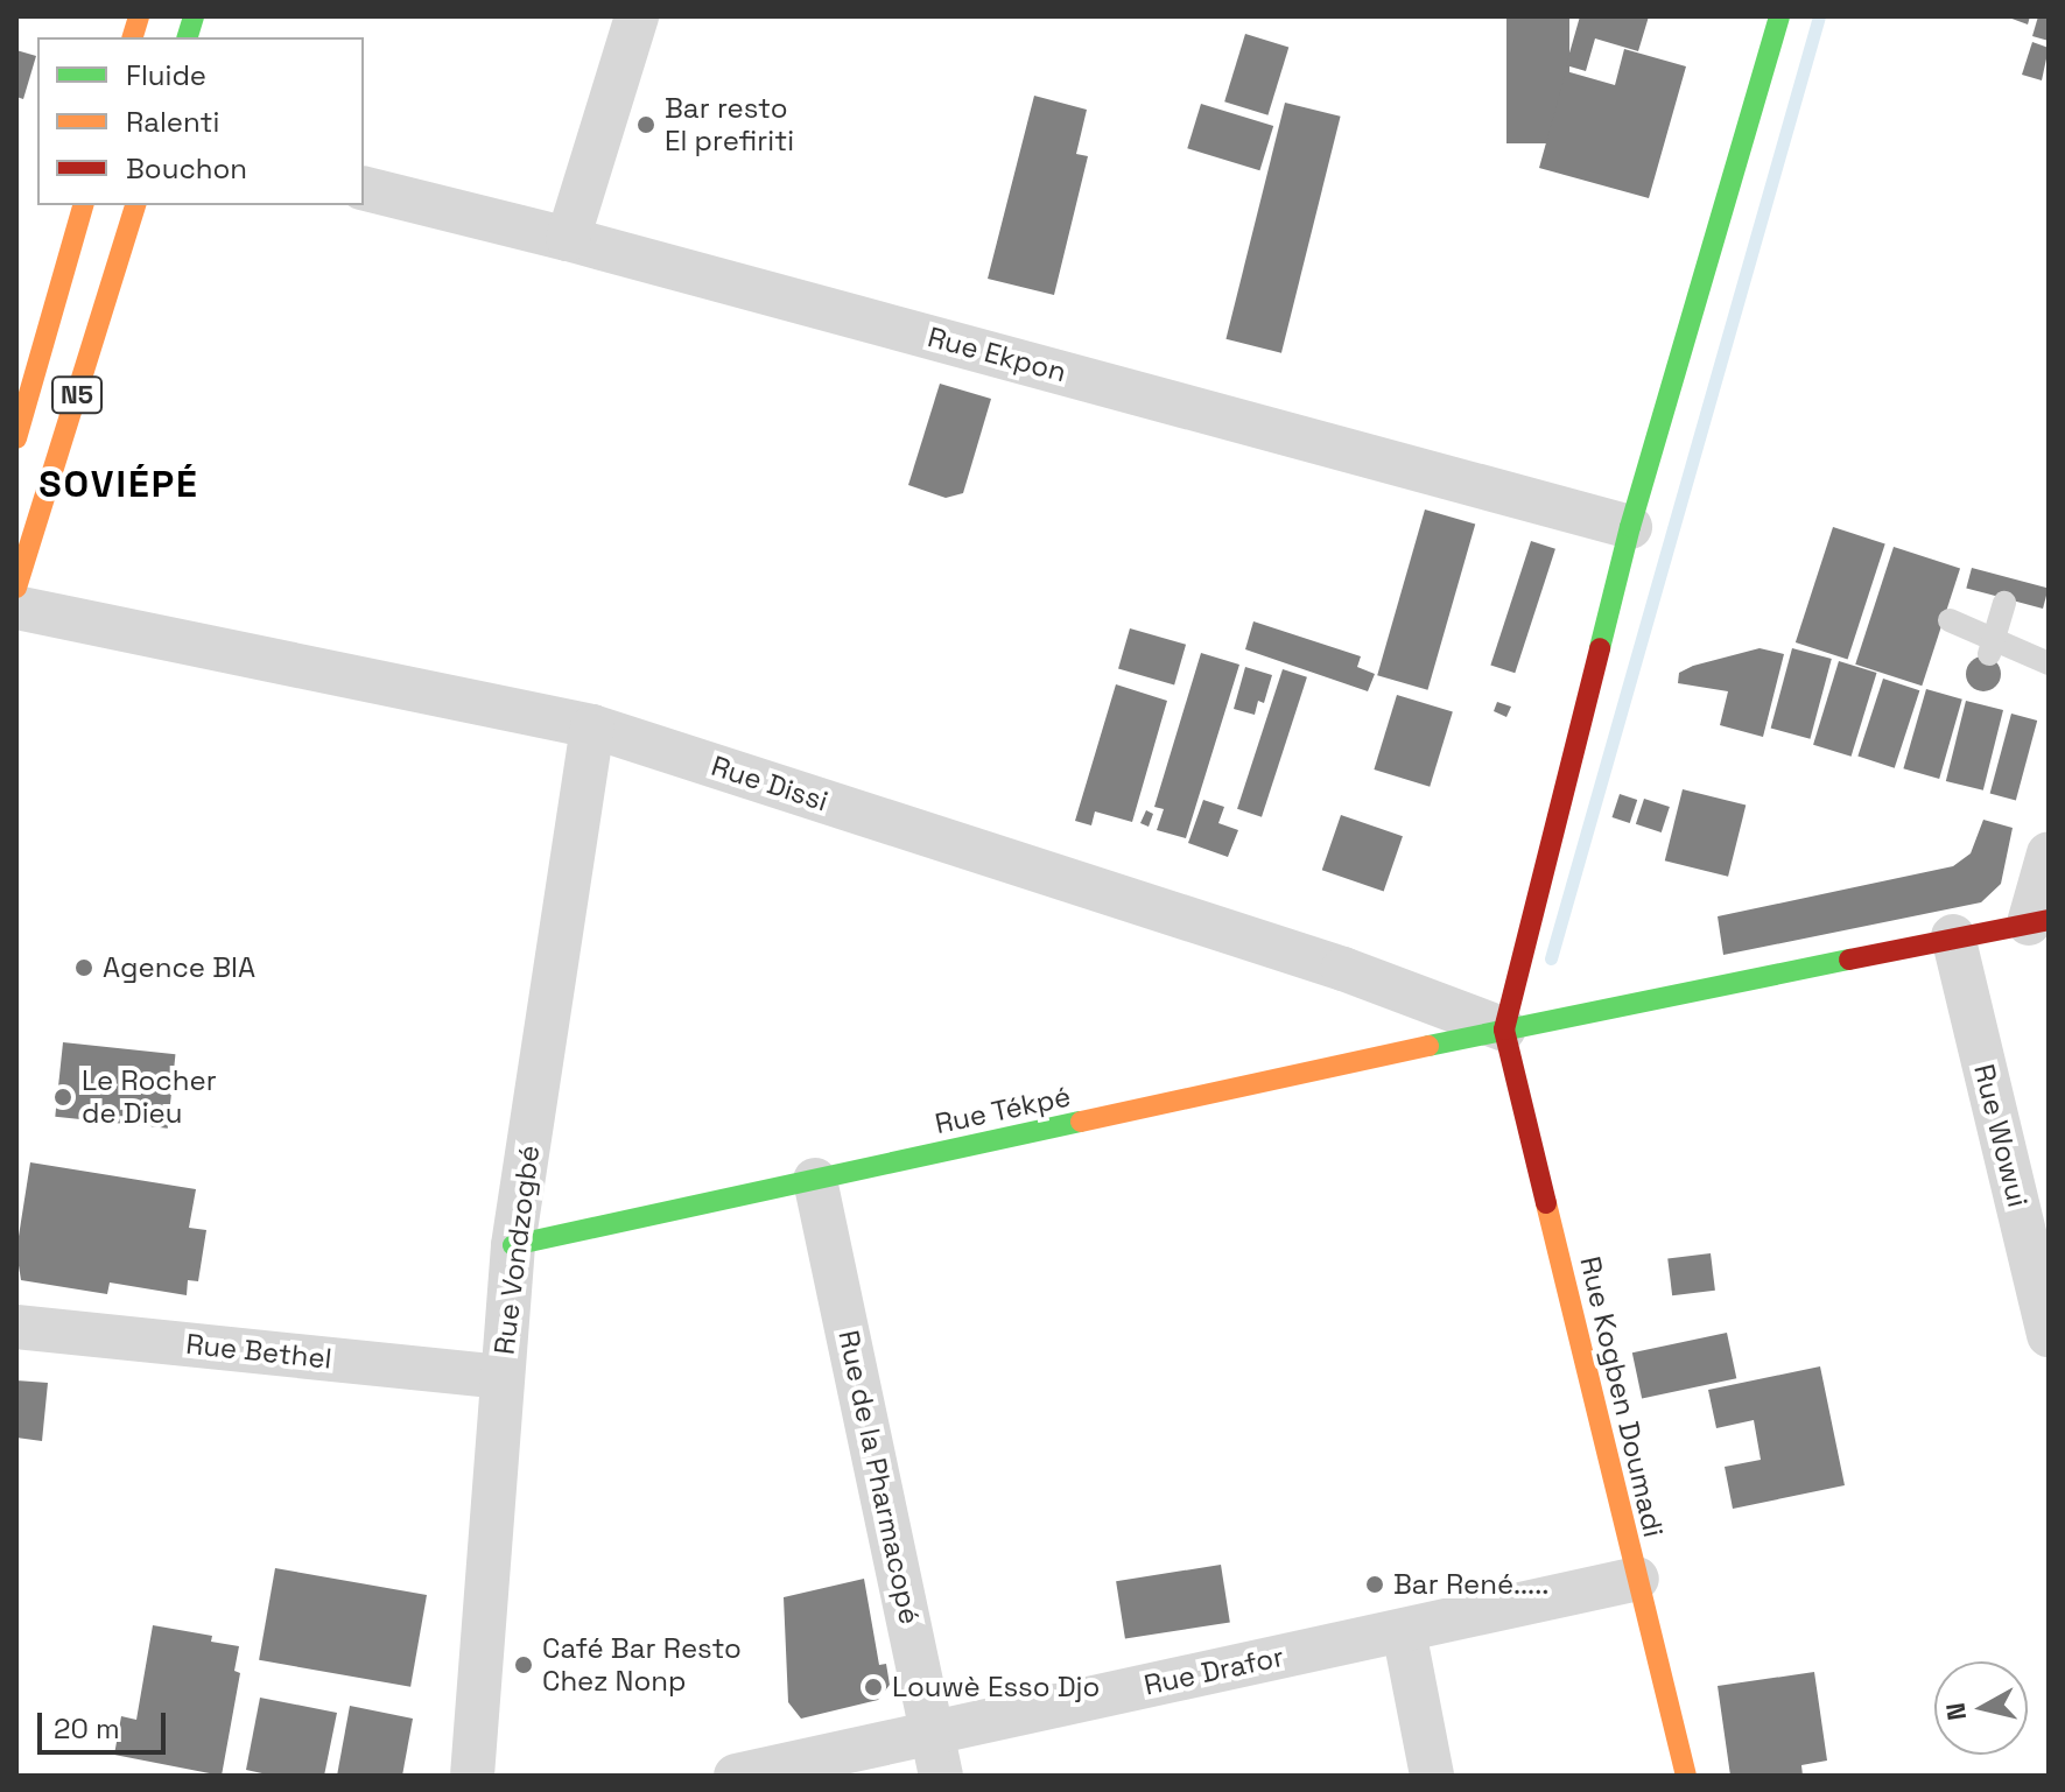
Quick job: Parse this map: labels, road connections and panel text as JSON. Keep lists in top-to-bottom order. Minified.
{"streets":{"main road":["N5","Rue Tékpé","Rue Kogben Doumadi"],"street":["Rue Ekpon","Rue Dissi","Rue Wowui","Rue Vondzogbé","Rue Bethel","Rue de la Pharmacopé","Rue Drafor"]},"crossings":[["Rue Dissi","Rue Tékpé"],["Rue Dissi","Rue Vondzogbé"],["Rue Dissi","Rue Kogben Doumadi"],["Rue Tékpé","Rue Wowui"],["Rue Tékpé","Rue Vondzogbé"],["Rue Tékpé","Rue Kogben Doumadi"],["Rue Tékpé","Rue de la Pharmacopé"],["Rue Vondzogbé","Rue Bethel"],["Rue Kogben Doumadi","Rue Drafor"],["Rue de la Pharmacopé","Rue Drafor"]],"districts":["SOVIÉPÉ"],"places":["Bar resto El prefiriti","Agence BIA","Le Rocher de Dieu","Bar René.....","Café Bar Resto Chez Nonp","Louwè Esso Djo"],"legend":["Fluide","Ralenti","Bouchon"],"scale_bar":"20 m","north":"left"}
